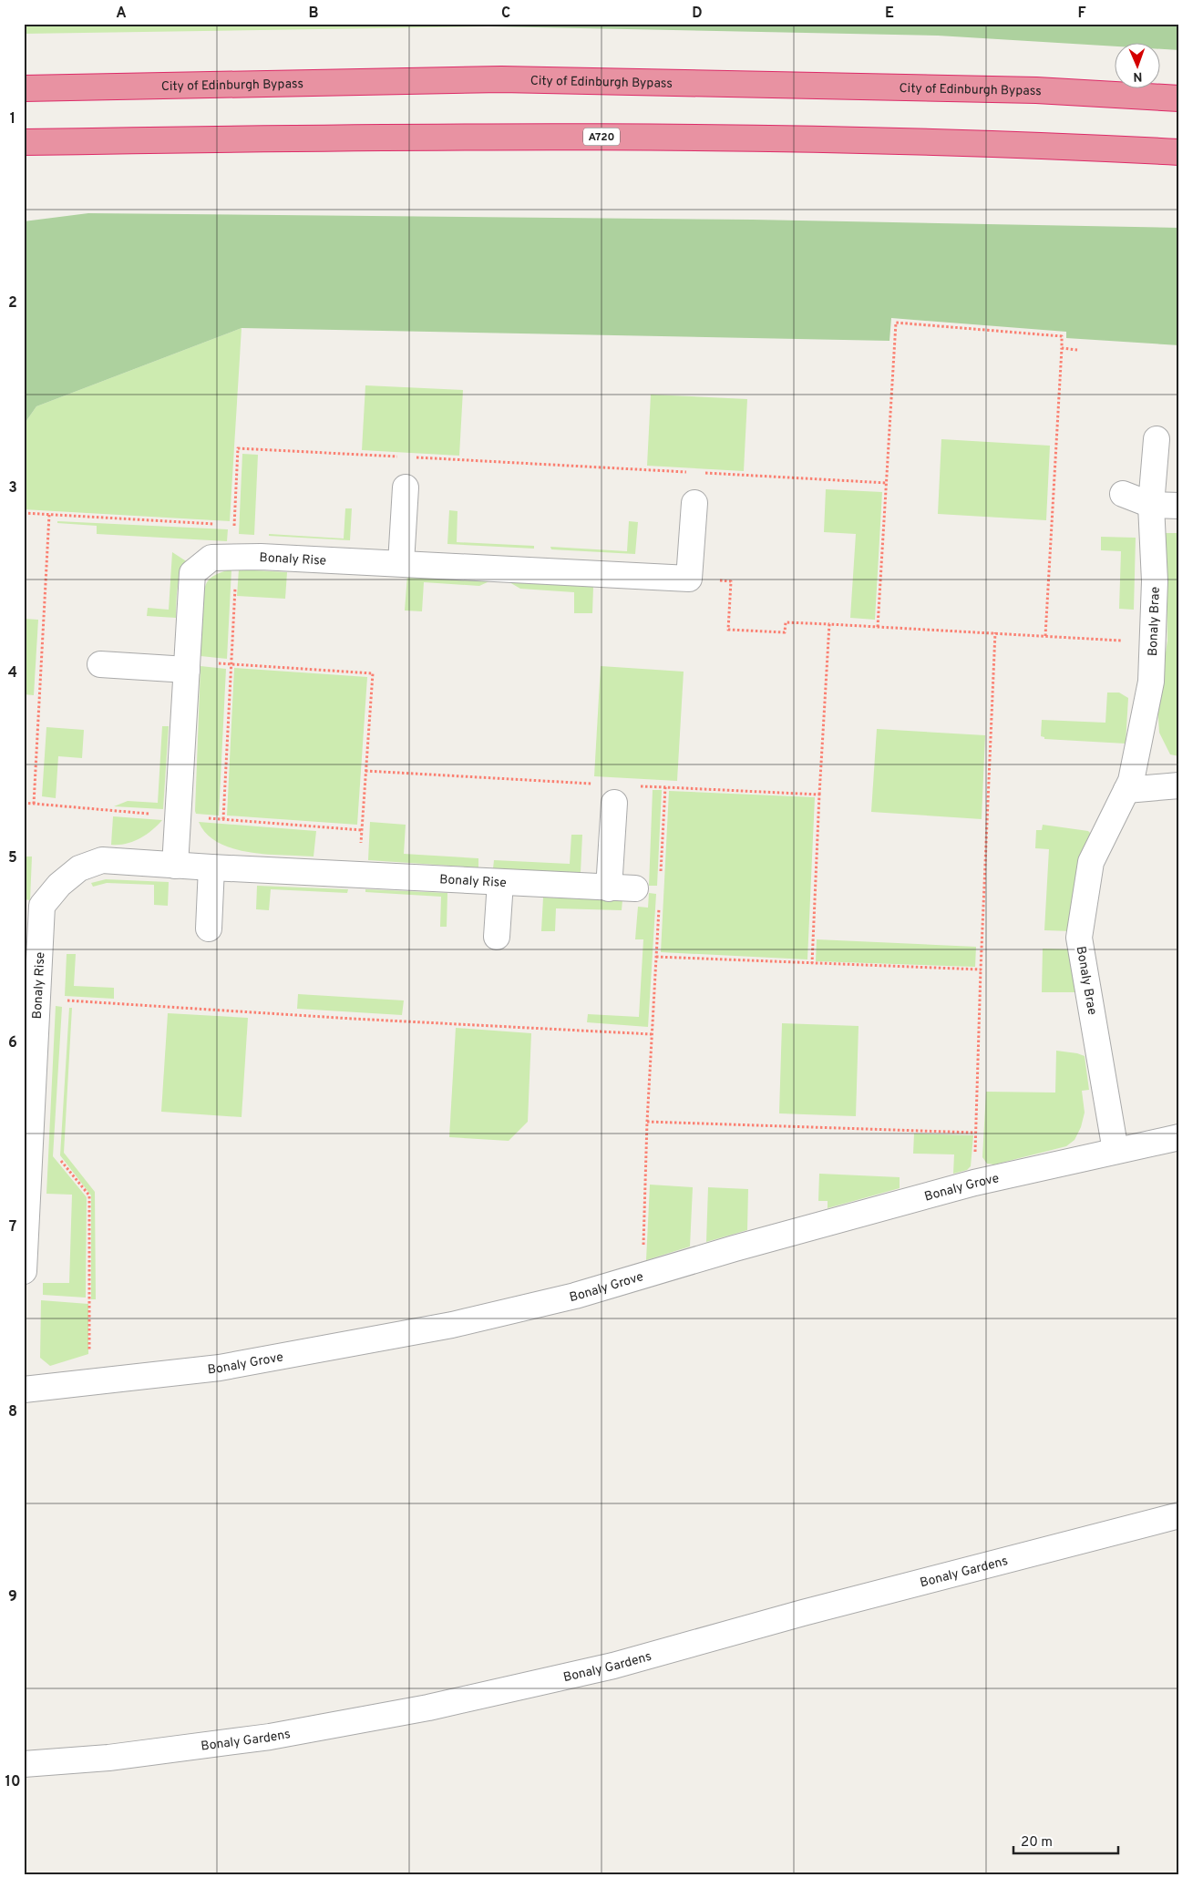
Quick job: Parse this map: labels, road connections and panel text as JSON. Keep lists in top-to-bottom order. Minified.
{"streets":{"highway":["City of Edinburgh Bypass","A720"],"street":["Bonaly Rise","Bonaly Brae","Bonaly Grove","Bonaly Gardens"]},"crossings":[["Bonaly Brae","Bonaly Grove"]],"scale_bar":"20 m","north":"bottom","grid":{"columns":["A","B","C","D","E","F"],"rows":["1","2","3","4","5","6","7","8","9","10"]}}
